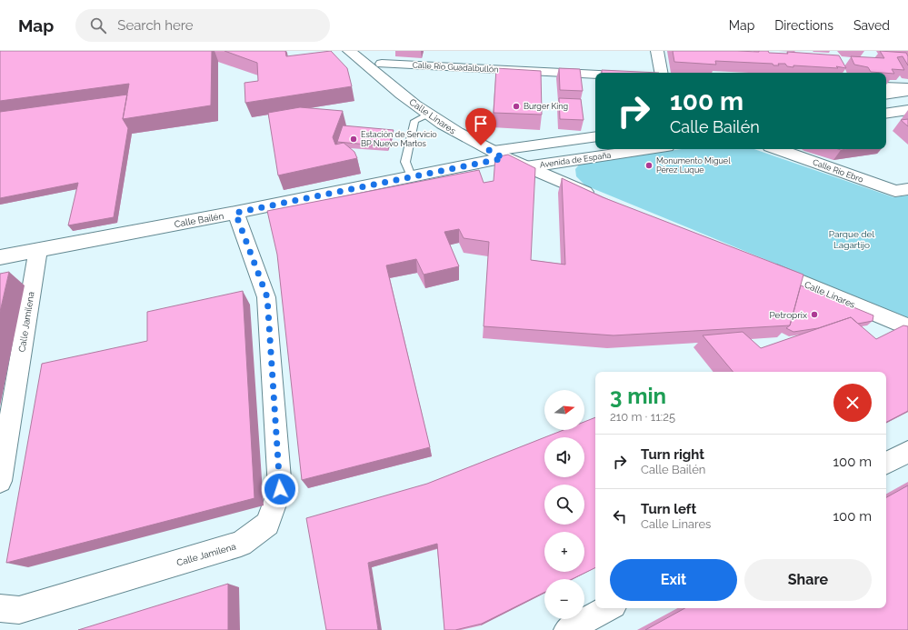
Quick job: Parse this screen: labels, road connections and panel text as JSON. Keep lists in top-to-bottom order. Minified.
{"streets":{"street":["Calle Río Guadalbullón","Calle Linares","Avenida de España","Calle Río Ebro","Calle Bailén","Calle Jamilena"]},"crossings":[["Calle Río Guadalbullón","Calle Linares"],["Calle Linares","Avenida de España"],["Calle Linares","Calle Bailén"],["Calle Bailén","Calle Jamilena"]],"parks":["Parque del Lagartijo"],"places":["Burger King","Estación de Servicio BP Nuevo Martos","Monumento Miguel Pérez Luque","Petroprix"],"north":"right","page":{"header":"Map","search":"Search here","nav":["Map","Directions","Saved"],"turn":["100 m","Calle Bailén"],"heading":["3 min","210 m · 11:25"],"map_buttons":["+","−"],"list":[{"name":"Turn right","note":"Calle Bailén","value":"100 m"},{"name":"Turn left","note":"Calle Linares","value":"100 m"}],"buttons":["Exit","Share"]}}
